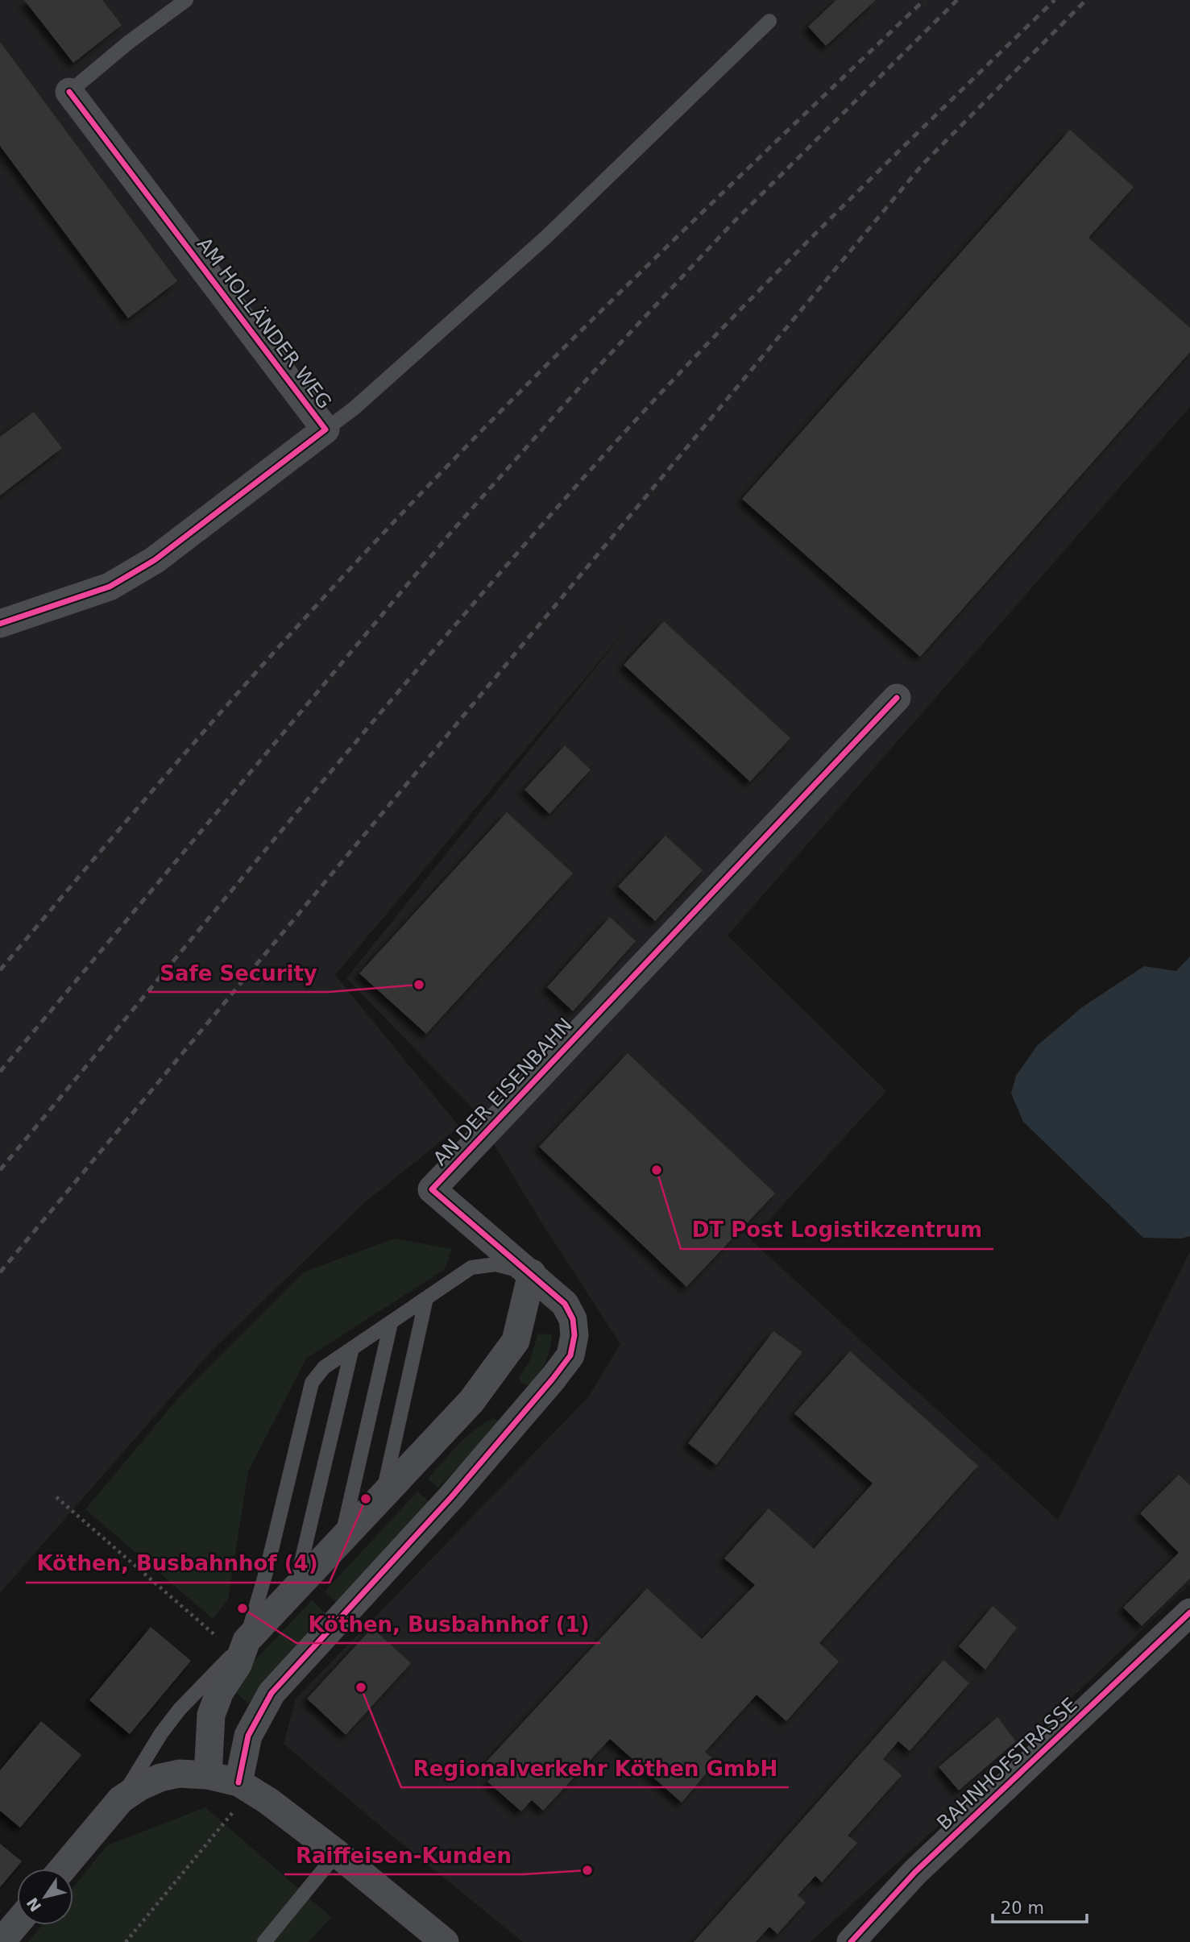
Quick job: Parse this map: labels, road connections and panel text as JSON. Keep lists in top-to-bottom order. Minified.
{"streets":{"street":["AM HOLLÄNDER WEG","AN DER EISENBAHN","BAHNHOFSTRASSE"]},"places":["Safe Security","DT Post Logistikzentrum","Köthen, Busbahnhof (4)","Köthen, Busbahnhof (1)","Regionalverkehr Köthen GmbH","Raiffeisen-Kunden"],"scale_bar":"20 m","north":"bottom left"}
